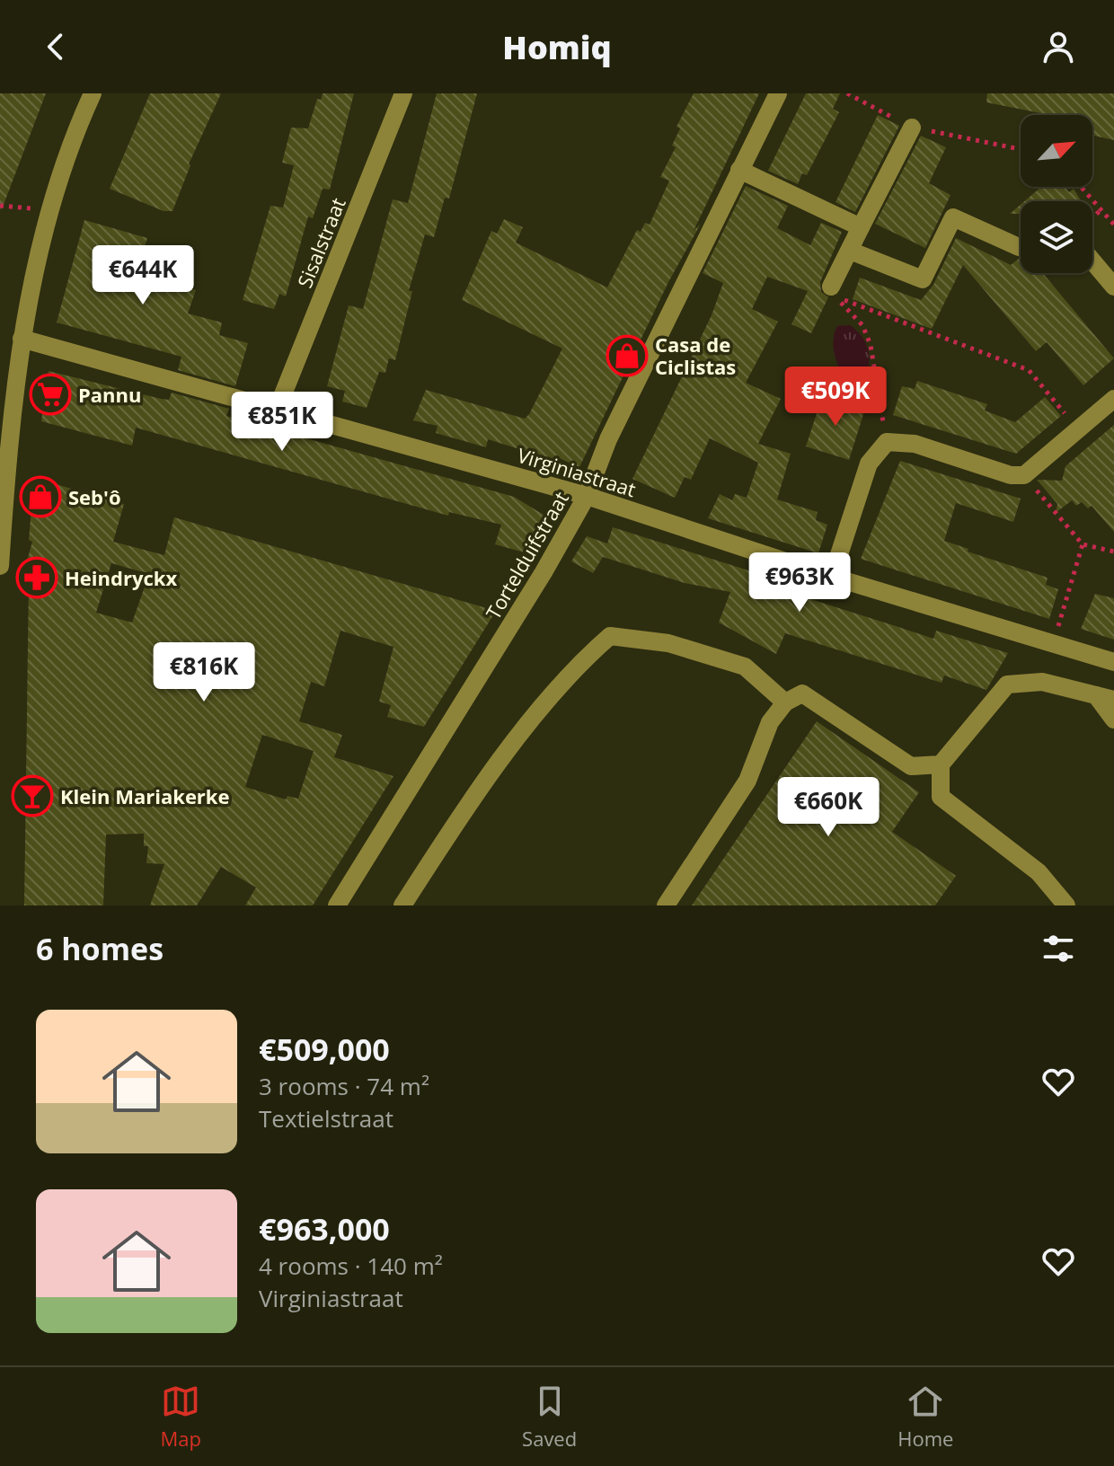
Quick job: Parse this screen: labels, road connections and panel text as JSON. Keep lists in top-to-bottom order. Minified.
{"streets":{"street":["Sisalstraat","Virginiastraat","Tortelduifstraat"]},"crossings":[["Sisalstraat","Virginiastraat"],["Virginiastraat","Tortelduifstraat"]],"places":{"shop":["Casa de Ciclistas","Seb'ô"],"supermarket":["Pannu"],"pharmacy":["Heindryckx"],"bar":["Klein Mariakerke"]},"north":"top right","page":{"header":"Homiq","price":["€644K","€509K","€851K","€963K","€816K","€660K"],"heading":"6 homes","list":[{"name":"€509,000","note":"3 rooms · 74 m² · Textielstraat"},{"name":"€963,000","note":"4 rooms · 140 m² · Virginiastraat"}],"tabs":["Map","Saved","Home"]}}
